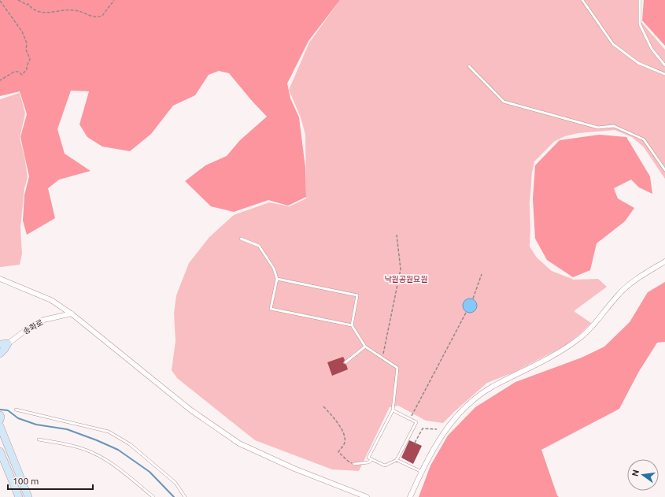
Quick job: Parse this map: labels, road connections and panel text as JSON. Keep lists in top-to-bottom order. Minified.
{"streets":{"street":["송화로"]},"parks":["낙원공원묘원"],"scale_bar":"100 m","north":"left"}
